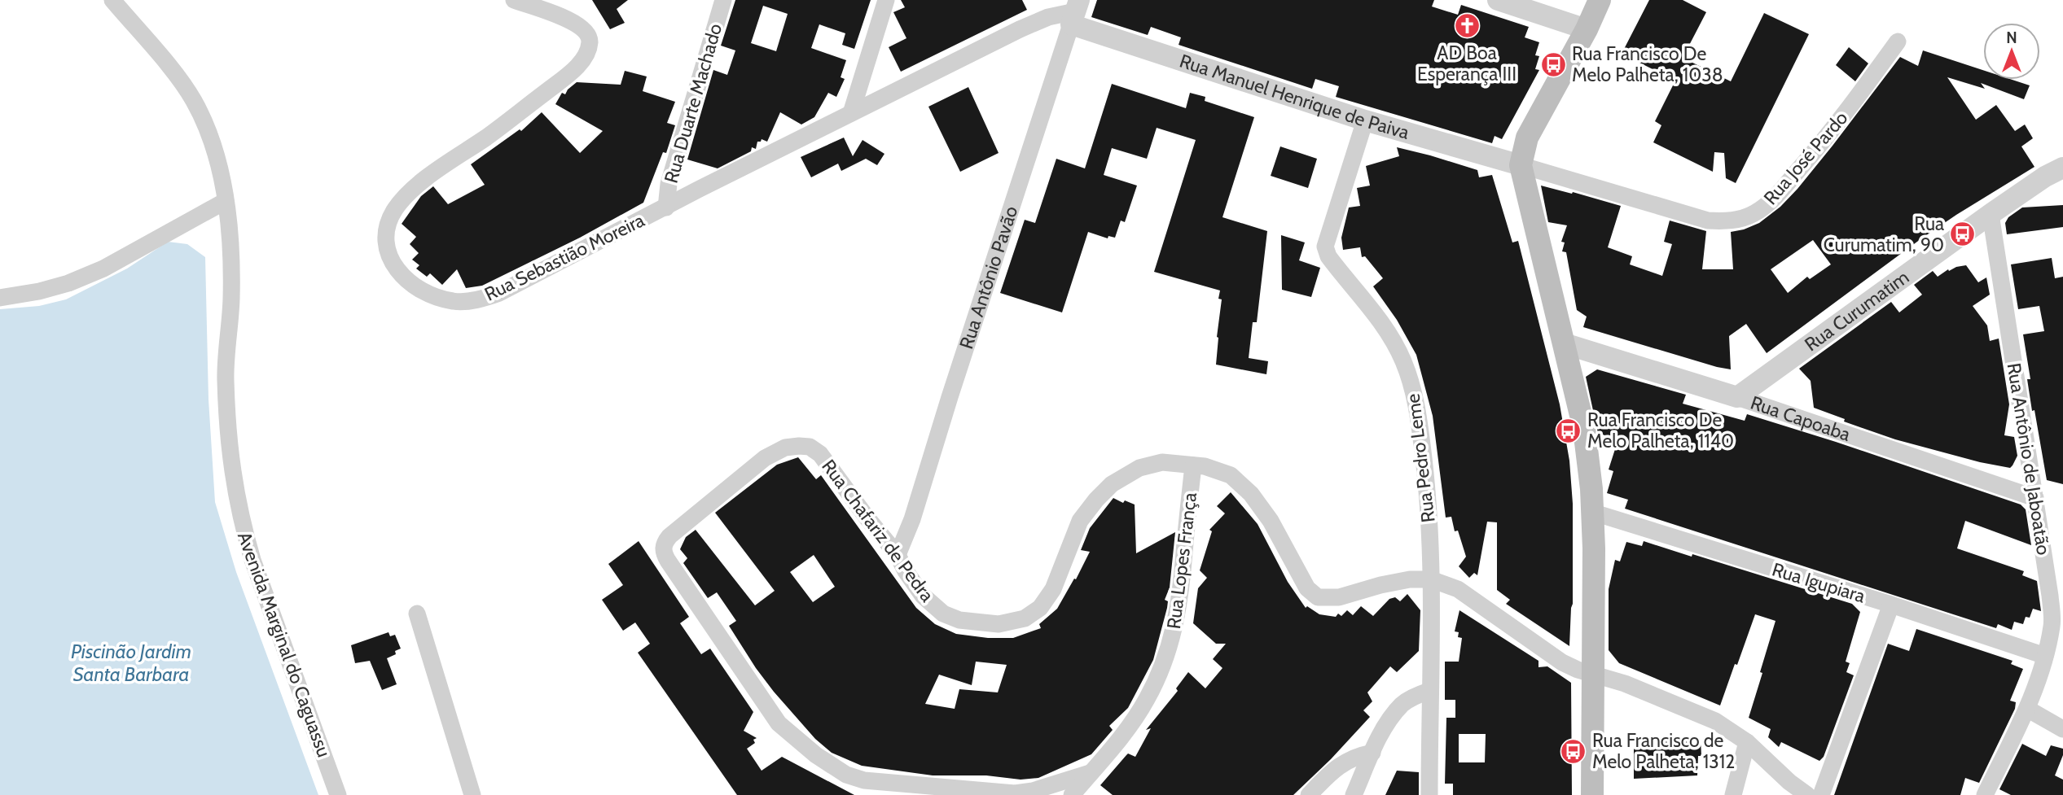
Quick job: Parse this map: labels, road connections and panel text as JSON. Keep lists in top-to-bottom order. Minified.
{"streets":{"street":["Rua Manuel Henrique de Paiva","Rua Duarte Machado","Rua José Pardo","Rua Sebastião Moreira","Rua Antônio Pavão","Rua Curumatim","Rua Capoaba","Rua Pedro Leme","Rua Antônio de Jaboatão","Rua Chafariz de Pedra","Rua Lopes França","Rua Igupiara","Avenida Marginal do Caguassu"]},"crossings":[["Rua Manuel Henrique de Paiva","Rua José Pardo"],["Rua Manuel Henrique de Paiva","Rua Sebastião Moreira"],["Rua Manuel Henrique de Paiva","Rua Antônio Pavão"],["Rua Manuel Henrique de Paiva","Rua Pedro Leme"],["Rua Duarte Machado","Rua Sebastião Moreira"],["Rua Sebastião Moreira","Rua Antônio Pavão"],["Rua Antônio Pavão","Rua Chafariz de Pedra"],["Rua Curumatim","Rua Capoaba"],["Rua Curumatim","Rua Antônio de Jaboatão"],["Rua Capoaba","Rua Antônio de Jaboatão"],["Rua Pedro Leme","Rua Chafariz de Pedra"],["Rua Antônio de Jaboatão","Rua Igupiara"],["Rua Chafariz de Pedra","Rua Lopes França"]],"water":["Piscinão Jardim Santa Barbara"],"places":{"church":["AD Boa Esperança III"],"bus stop":["Rua Francisco De Melo Palheta, 1038","Rua Curumatim, 90","Rua Francisco De Melo Palheta, 1140","Rua Francisco de Melo Palheta, 1312"]},"north":"top"}
